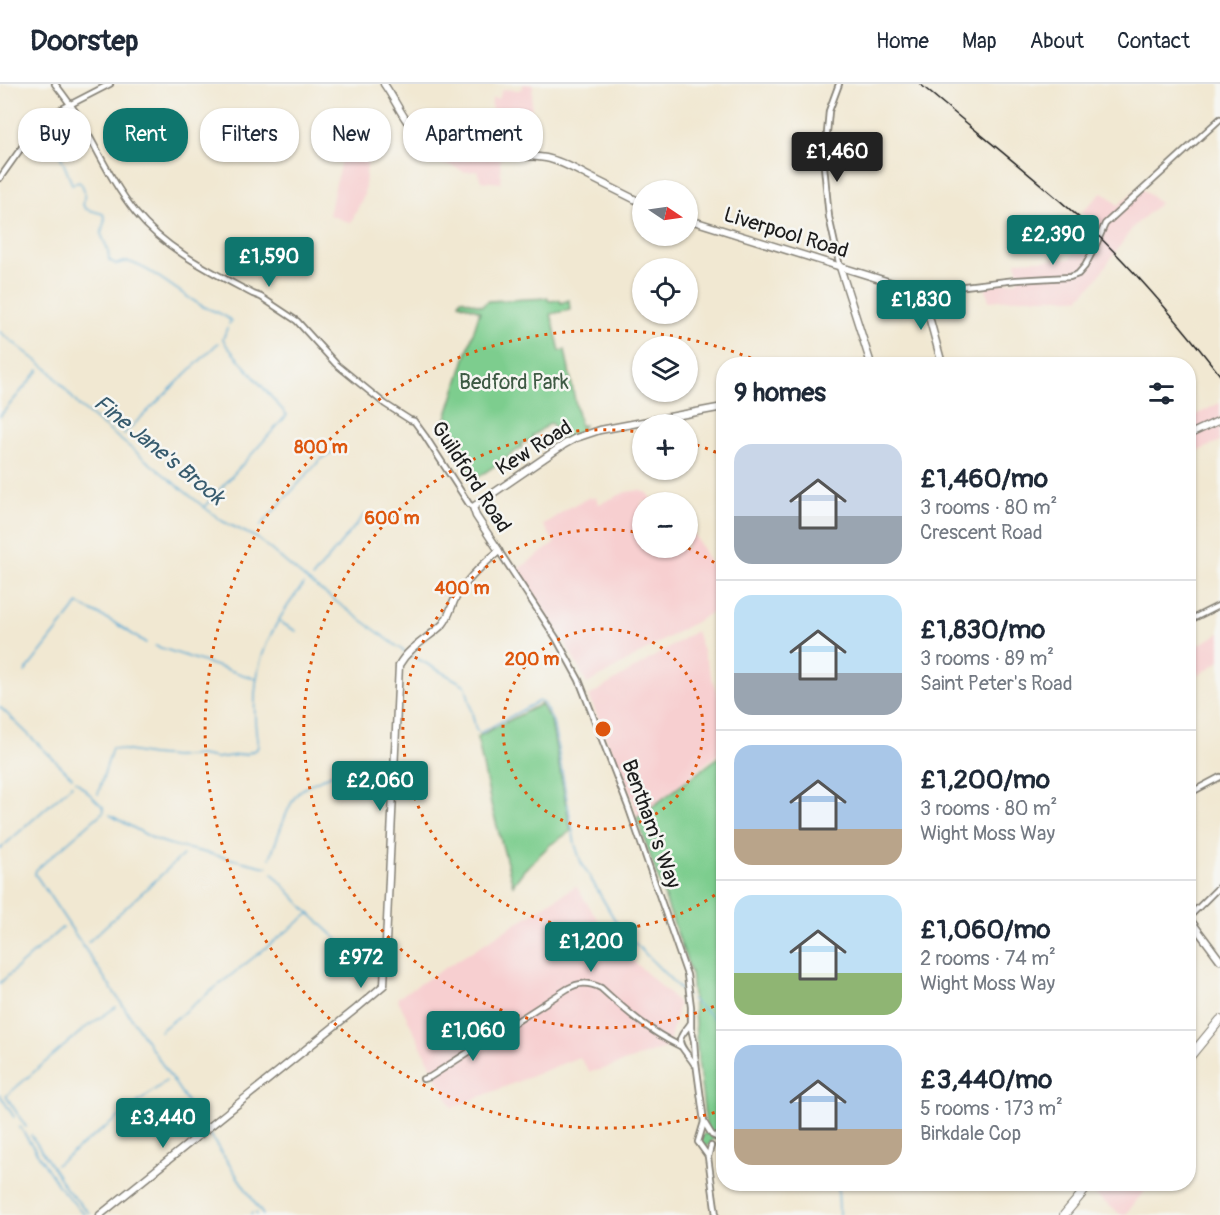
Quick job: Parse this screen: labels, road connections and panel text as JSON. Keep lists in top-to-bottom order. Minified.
{"streets":{"main road":["Liverpool Road","Kew Road","Guildford Road"],"street":["Bentham's Way"]},"crossings":[["Kew Road","Guildford Road"],["Guildford Road","Bentham's Way"]],"water":["Fine Jane's Brook"],"parks":["Bedford Park"],"north":"right","page":{"header":"Doorstep","nav":["Home","Map","About","Contact"],"chip":["Buy","Rent","Filters","New","Apartment"],"price":["£1,460","£2,390","£1,590","£1,830","£2,060","£1,200","£972","£1,060","£3,440"],"map_buttons":["+","−"],"heading":"9 homes","list":[{"name":"£1,460/mo","note":"3 rooms · 80 m² · Crescent Road"},{"name":"£1,830/mo","note":"3 rooms · 89 m² · Saint Peter's Road"},{"name":"£1,200/mo","note":"3 rooms · 80 m² · Wight Moss Way"},{"name":"£1,060/mo","note":"2 rooms · 74 m² · Wight Moss Way"},{"name":"£3,440/mo","note":"5 rooms · 173 m² · Birkdale Cop"}]},"rings":["800 m","600 m","400 m","200 m"]}
